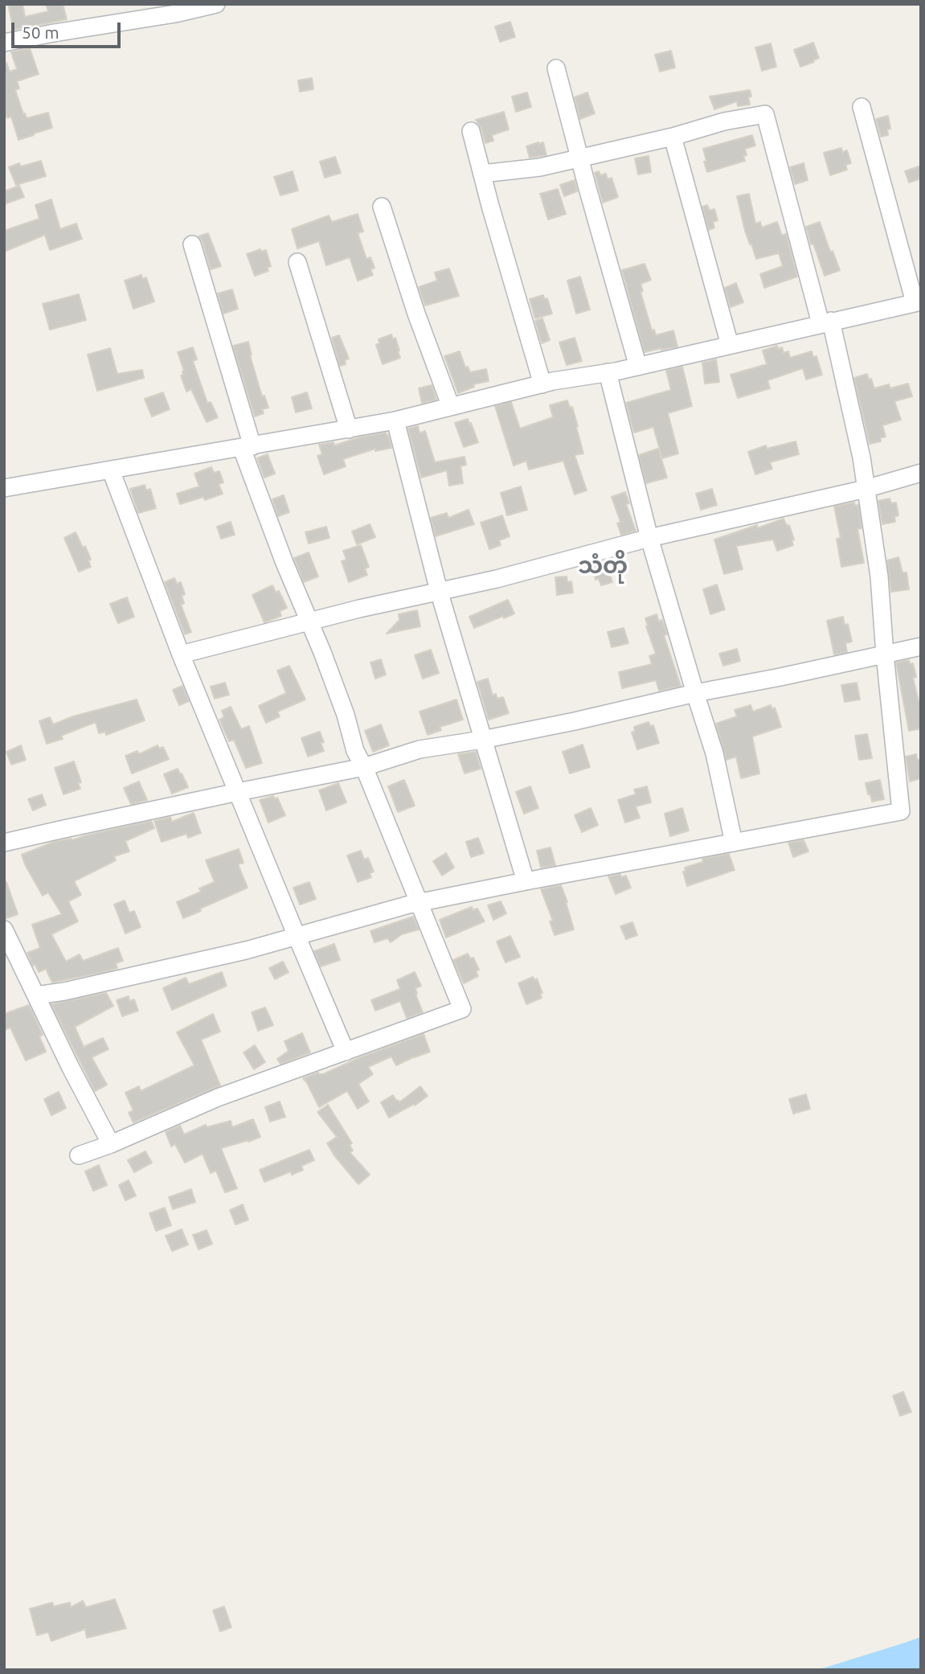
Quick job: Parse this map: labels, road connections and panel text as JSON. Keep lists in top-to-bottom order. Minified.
{"districts":["သံတို"],"scale_bar":"50 m"}
